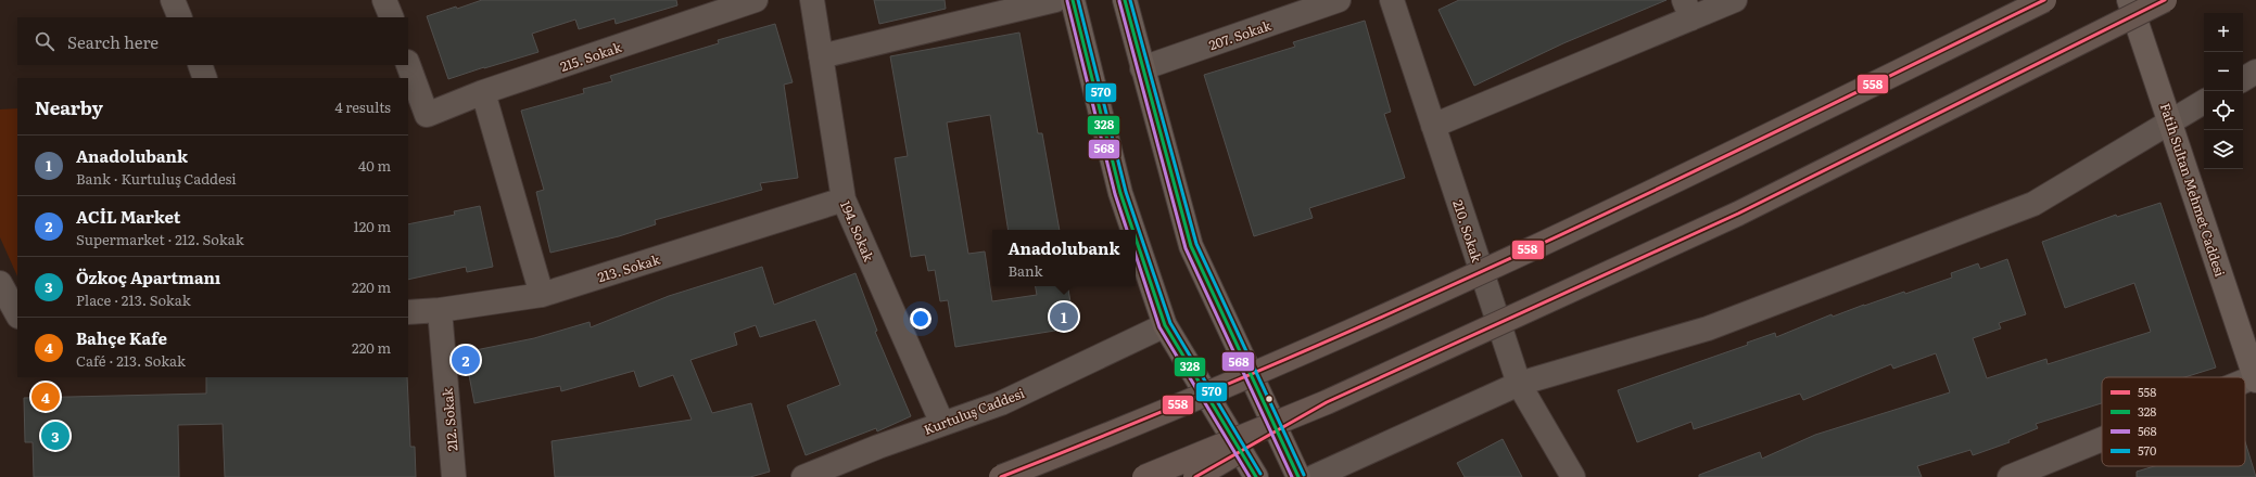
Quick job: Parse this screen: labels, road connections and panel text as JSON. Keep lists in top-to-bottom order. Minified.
{"streets":{"main road":["Fatih Sultan Mehmet Caddesi"],"street":["207. Sokak","215. Sokak","194. Sokak","210. Sokak","213. Sokak","Kurtuluş Caddesi","212. Sokak"]},"crossings":[["194. Sokak","213. Sokak"],["194. Sokak","Kurtuluş Caddesi"],["213. Sokak","212. Sokak"]],"lines":["transit line 558","transit line 328","transit line 570","transit line 568"],"legend":["558","328","568","570"],"page":{"map_buttons":["+","−"],"search":"Search here","heading":["Nearby","4 results"],"list":[{"mark":"1","name":"Anadolubank","note":"Bank · Kurtuluş Caddesi","value":"40 m"},{"mark":"2","name":"ACİL Market","note":"Supermarket · 212. Sokak","value":"120 m"},{"mark":"3","name":"Özkoç Apartmanı","note":"Place · 213. Sokak","value":"220 m"},{"mark":"4","name":"Bahçe Kafe","note":"Café · 213. Sokak","value":"220 m"}],"popup":["Anadolubank","Bank"],"pins":["1","2","4","3"]}}
